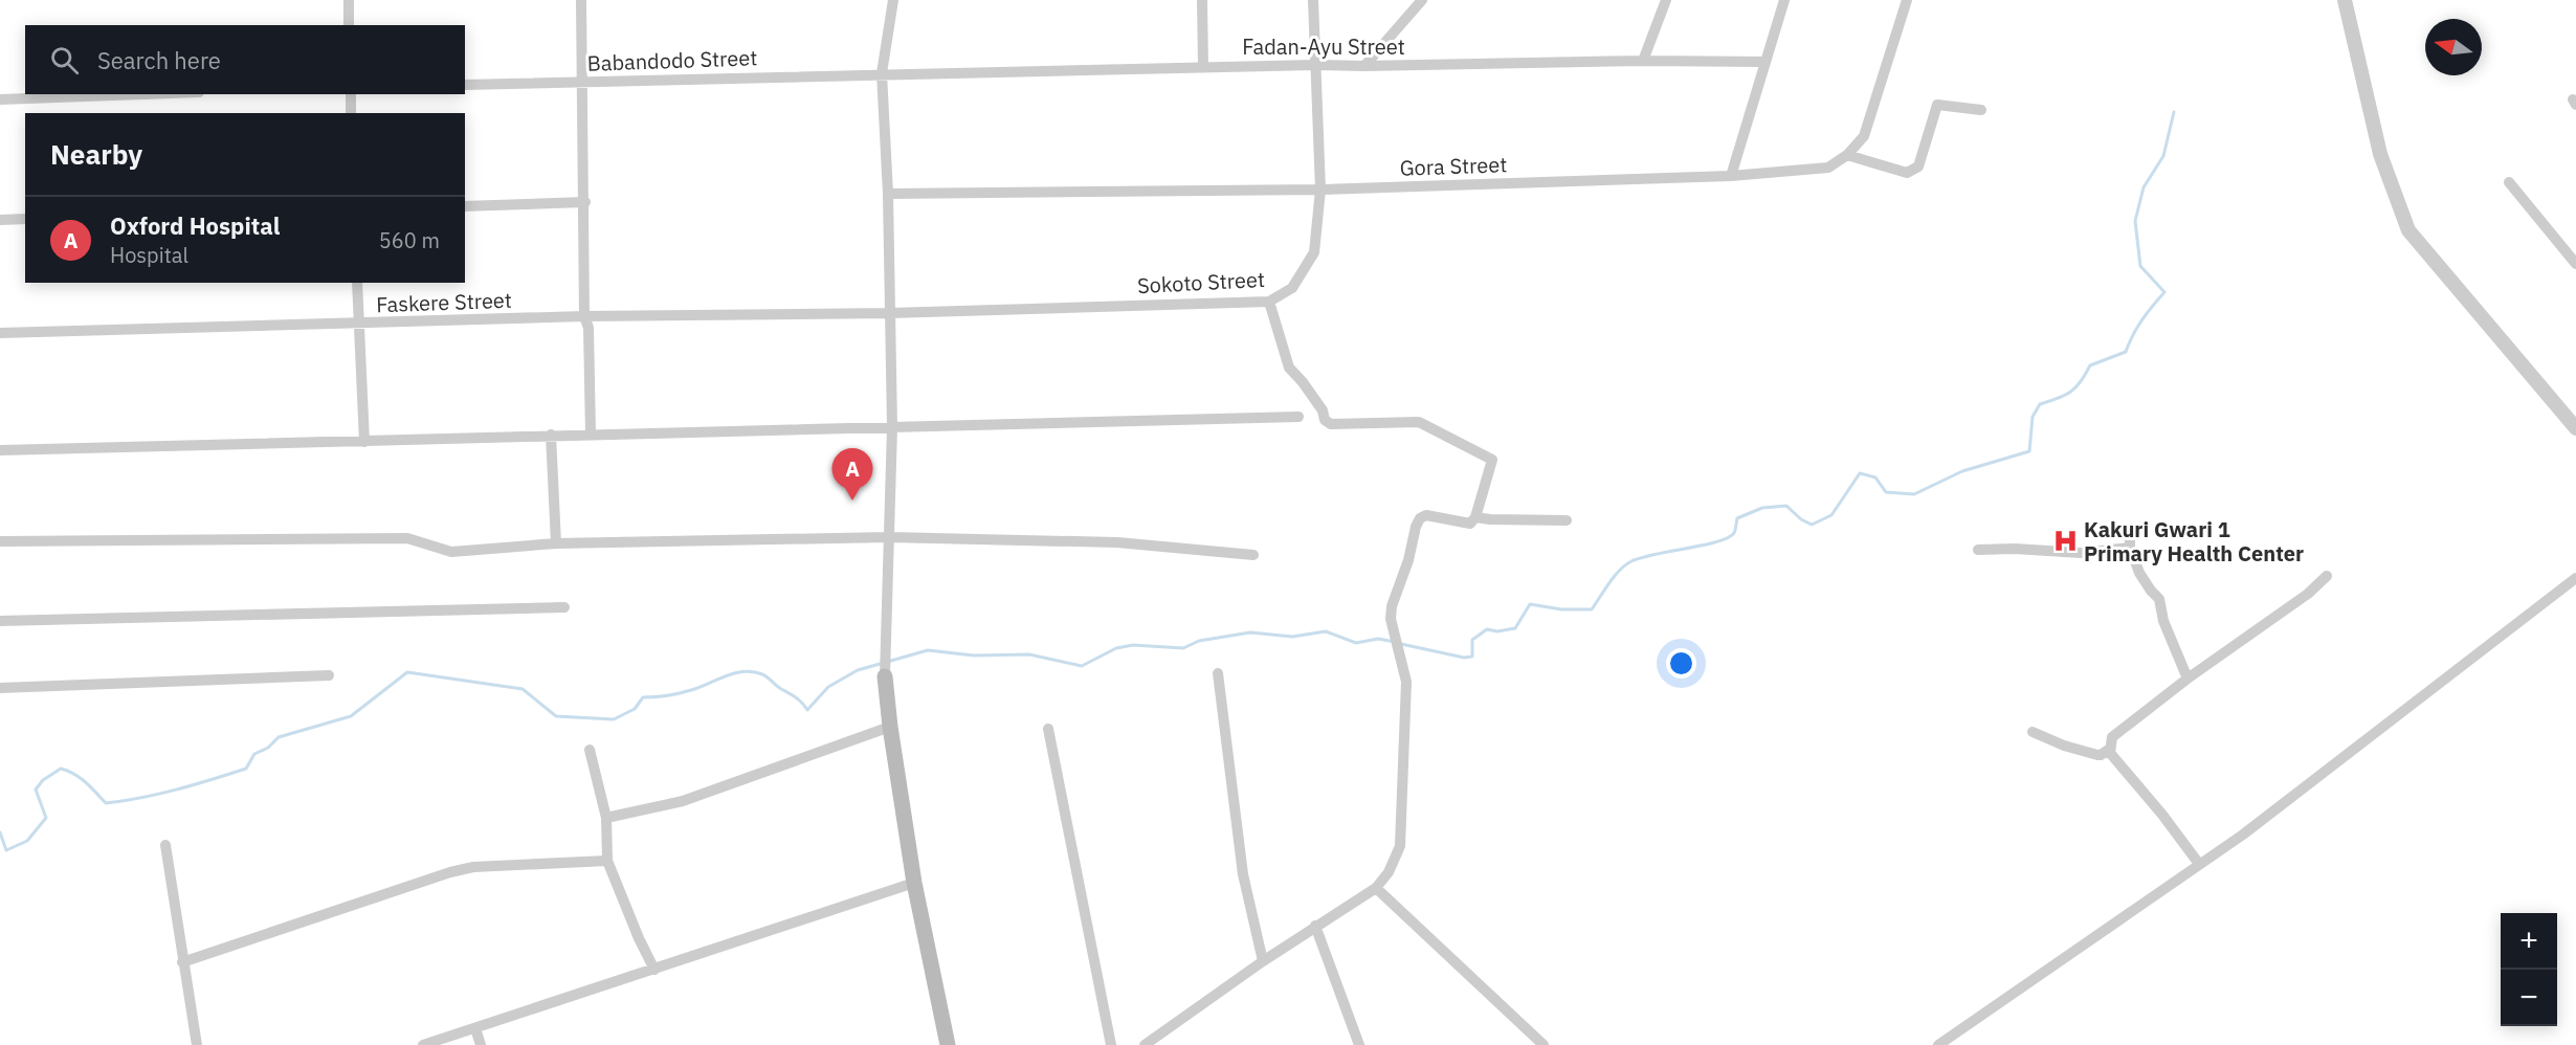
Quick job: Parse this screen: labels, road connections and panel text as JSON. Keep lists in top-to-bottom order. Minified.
{"streets":{"street":["Fadan-Ayu Street","Babandodo Street","Gora Street","Sokoto Street","Faskere Street"]},"crossings":[["Fadan-Ayu Street","Babandodo Street"],["Fadan-Ayu Street","Sokoto Street"],["Gora Street","Sokoto Street"],["Sokoto Street","Faskere Street"]],"places":{"hospital":["Kakuri Gwari 1 Primary Health Center"]},"north":"left","page":{"search":"Search here","heading":"Nearby","list":[{"mark":"A","name":"Oxford Hospital","note":"Hospital","value":"560 m"}],"pins":"A","map_buttons":["+","−"]}}
